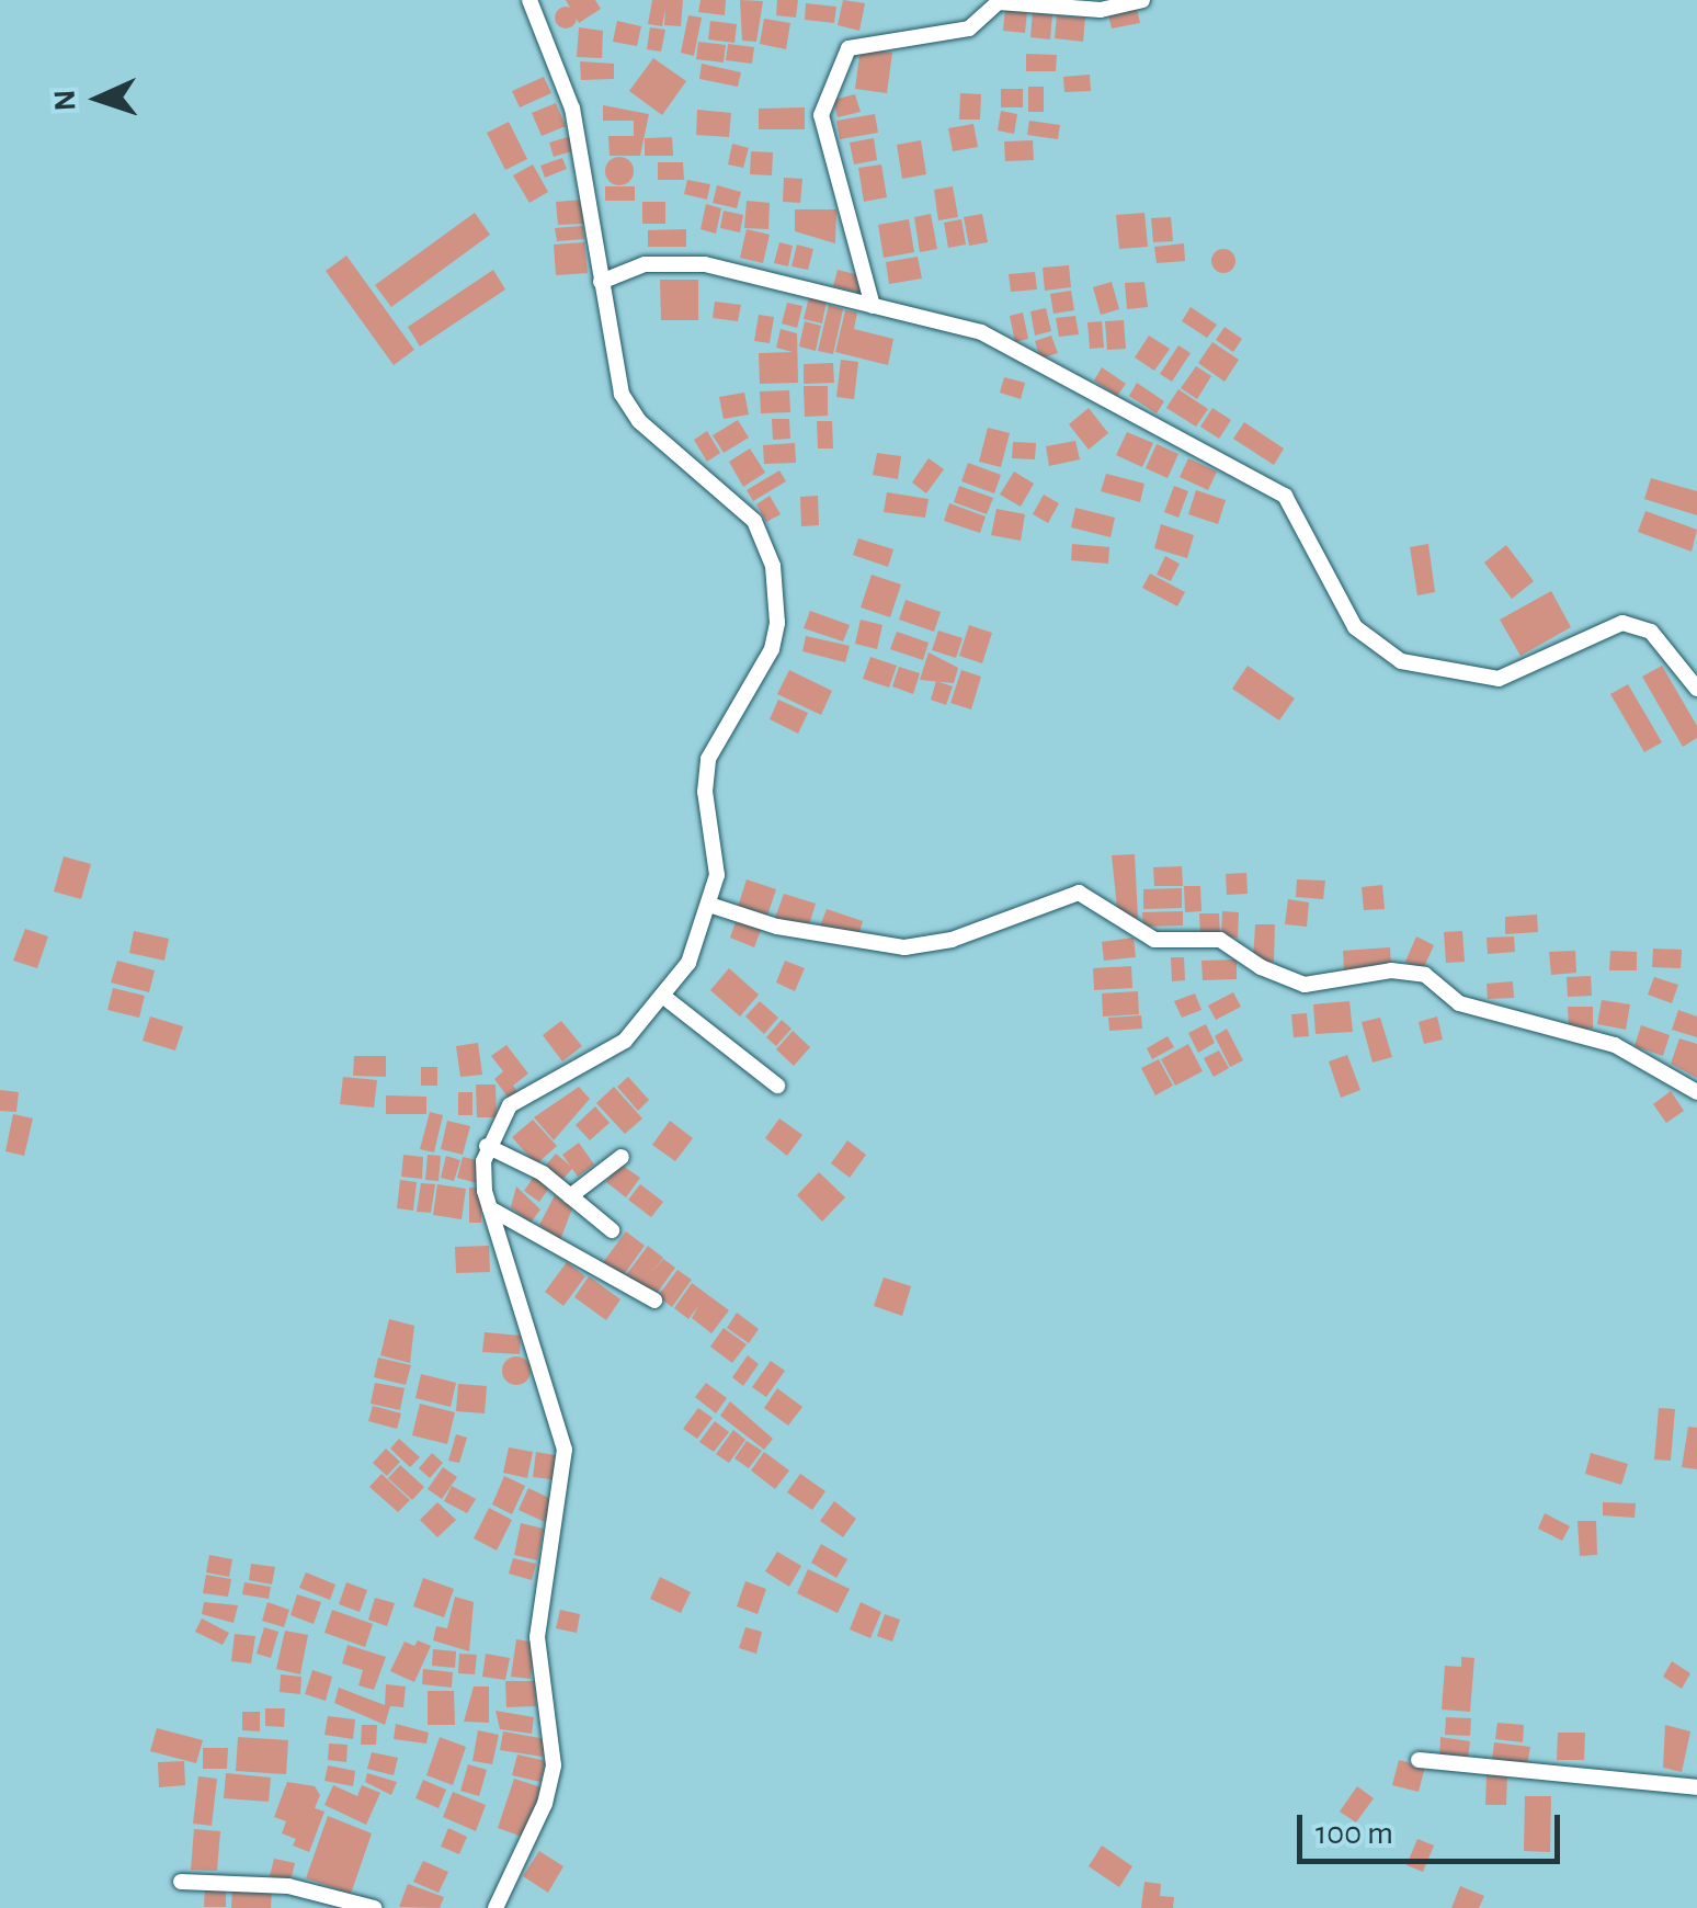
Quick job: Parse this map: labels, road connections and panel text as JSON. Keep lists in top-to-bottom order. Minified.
{"scale_bar":"100 m","north":"left"}
